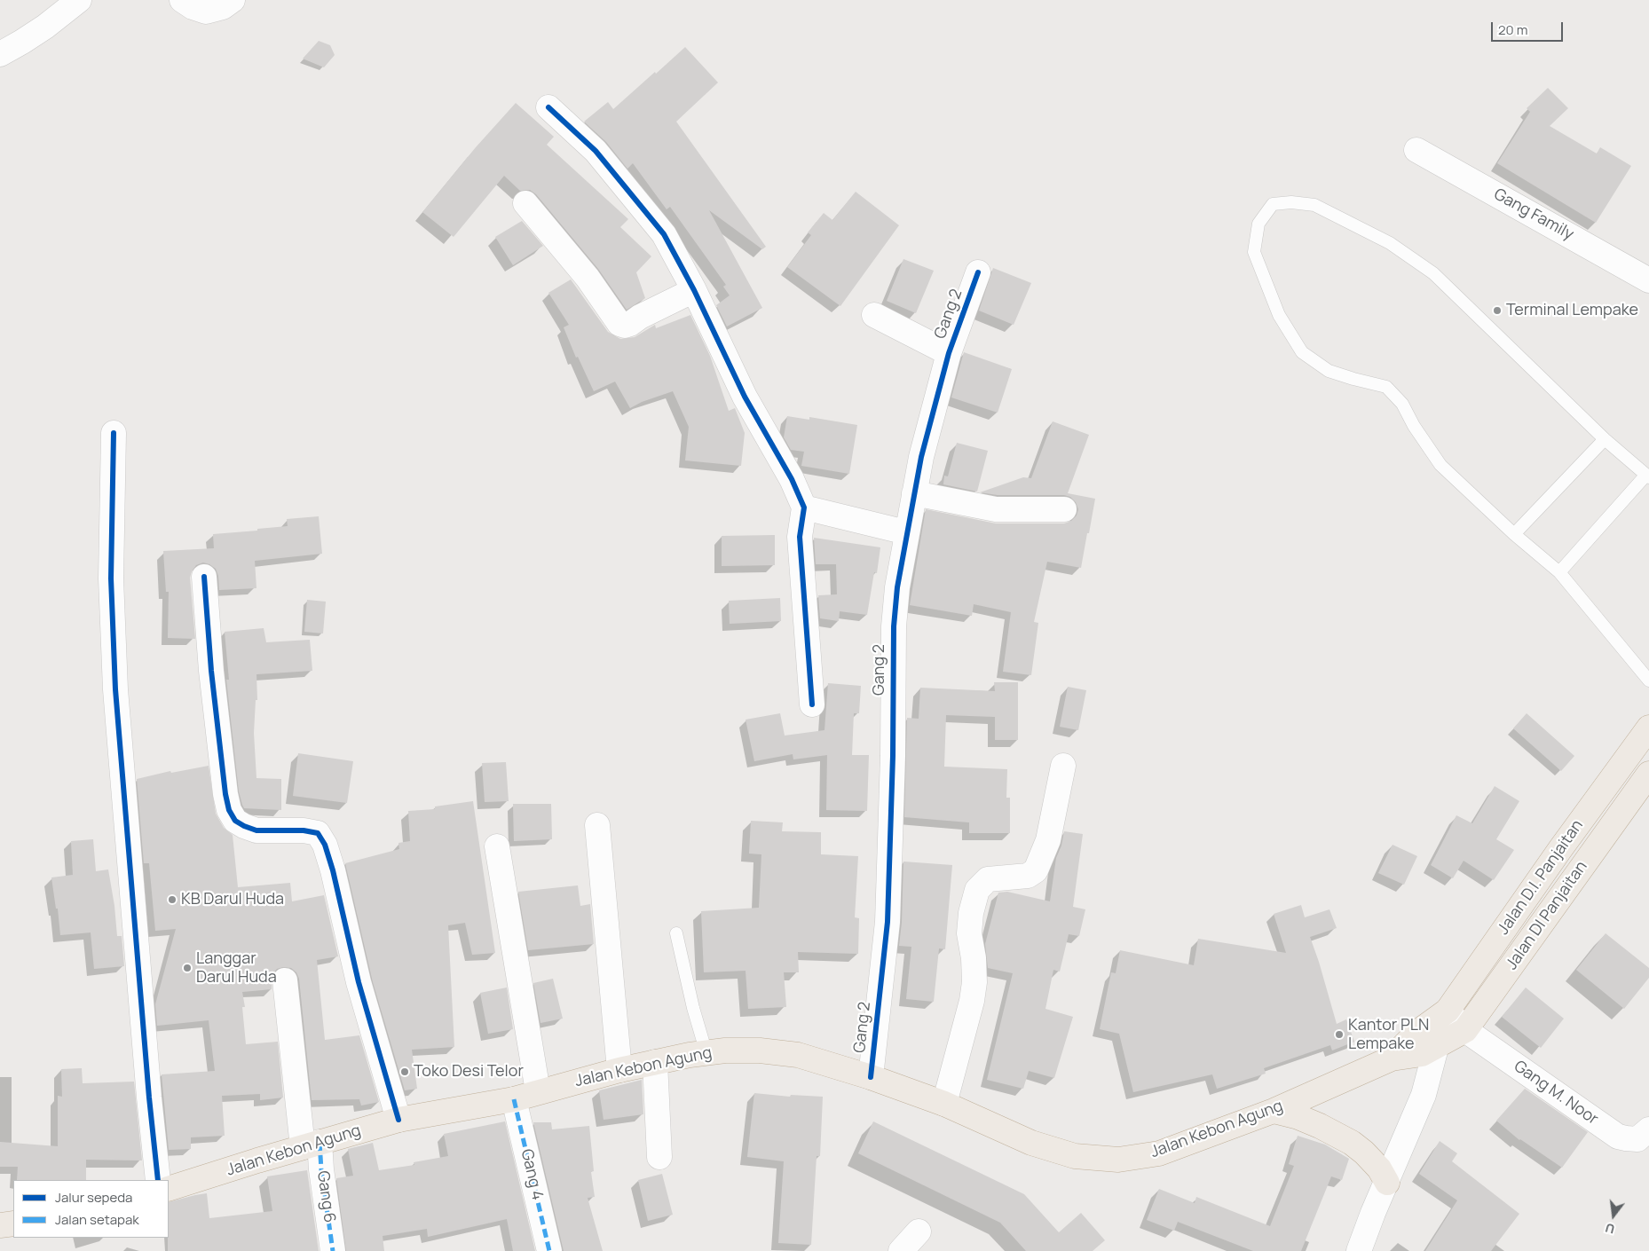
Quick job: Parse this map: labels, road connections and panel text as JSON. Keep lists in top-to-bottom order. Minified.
{"streets":{"highway":["Jalan D.I. Panjaitan","Jalan DI Panjaitan","Jalan Kebon Agung"],"street":["Gang Family","Gang 2","Gang M. Noor","Gang 4","Gang 6"]},"crossings":[["Gang 2","Jalan Kebon Agung"],["Jalan D.I. Panjaitan","Jalan DI Panjaitan"],["Jalan D.I. Panjaitan","Jalan Kebon Agung"],["Jalan DI Panjaitan","Jalan Kebon Agung"],["Jalan DI Panjaitan","Gang M. Noor"],["Jalan Kebon Agung","Gang 4"],["Jalan Kebon Agung","Gang 6"]],"places":["Terminal Lempake","KB Darul Huda","Langgar Darul Huda","Kantor PLN Lempake","Toko Desi Telor"],"legend":["Jalur sepeda","Jalan setapak"],"scale_bar":"20 m","north":"bottom"}
